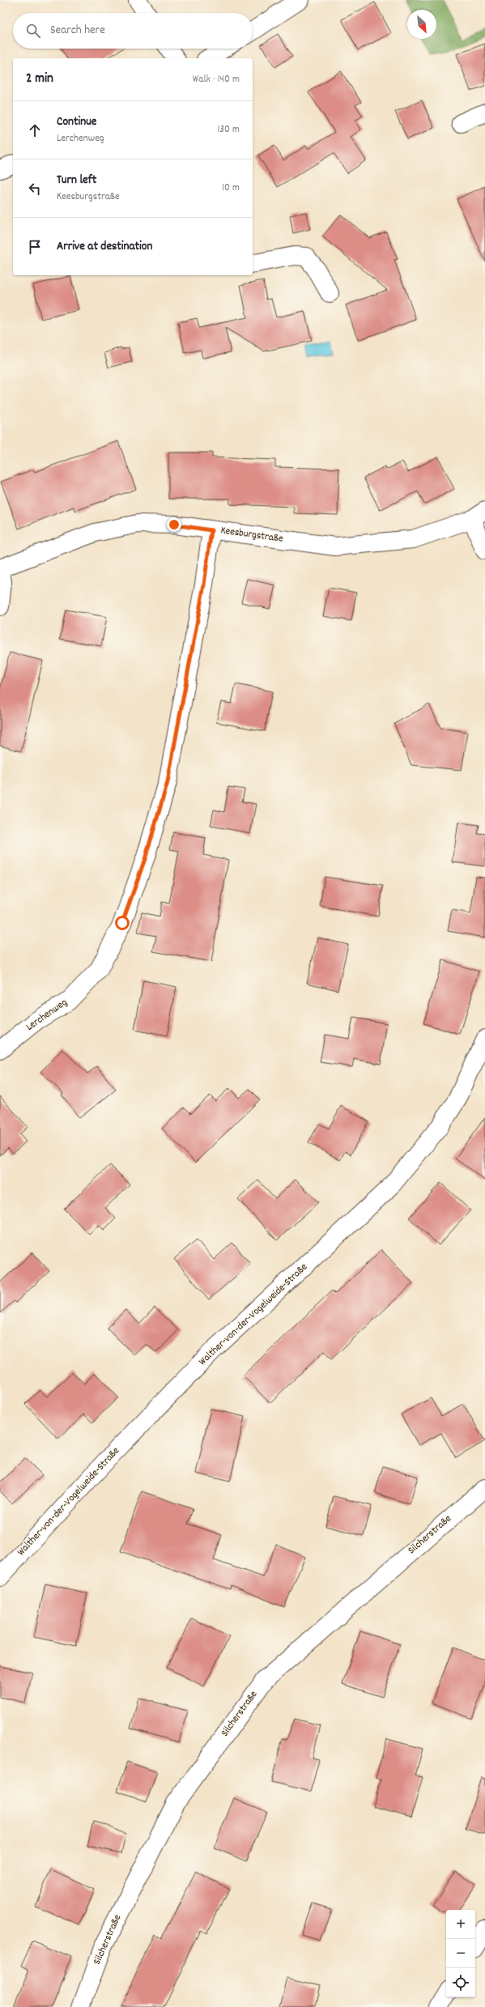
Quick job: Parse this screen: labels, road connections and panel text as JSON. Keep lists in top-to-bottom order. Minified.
{"streets":{"street":["Keesburgstraße","Lerchenweg","Walther-von-der-Vogelweide-Straße","Silcherstraße"]},"crossings":[["Keesburgstraße","Lerchenweg"]],"north":"bottom right","page":{"search":"Search here","heading":["2 min","Walk · 140 m"],"list":[["Continue","Lerchenweg","130 m"],["Turn left","Keesburgstraße","10 m"],"Arrive at destination"],"map_buttons":["+","−"]}}
